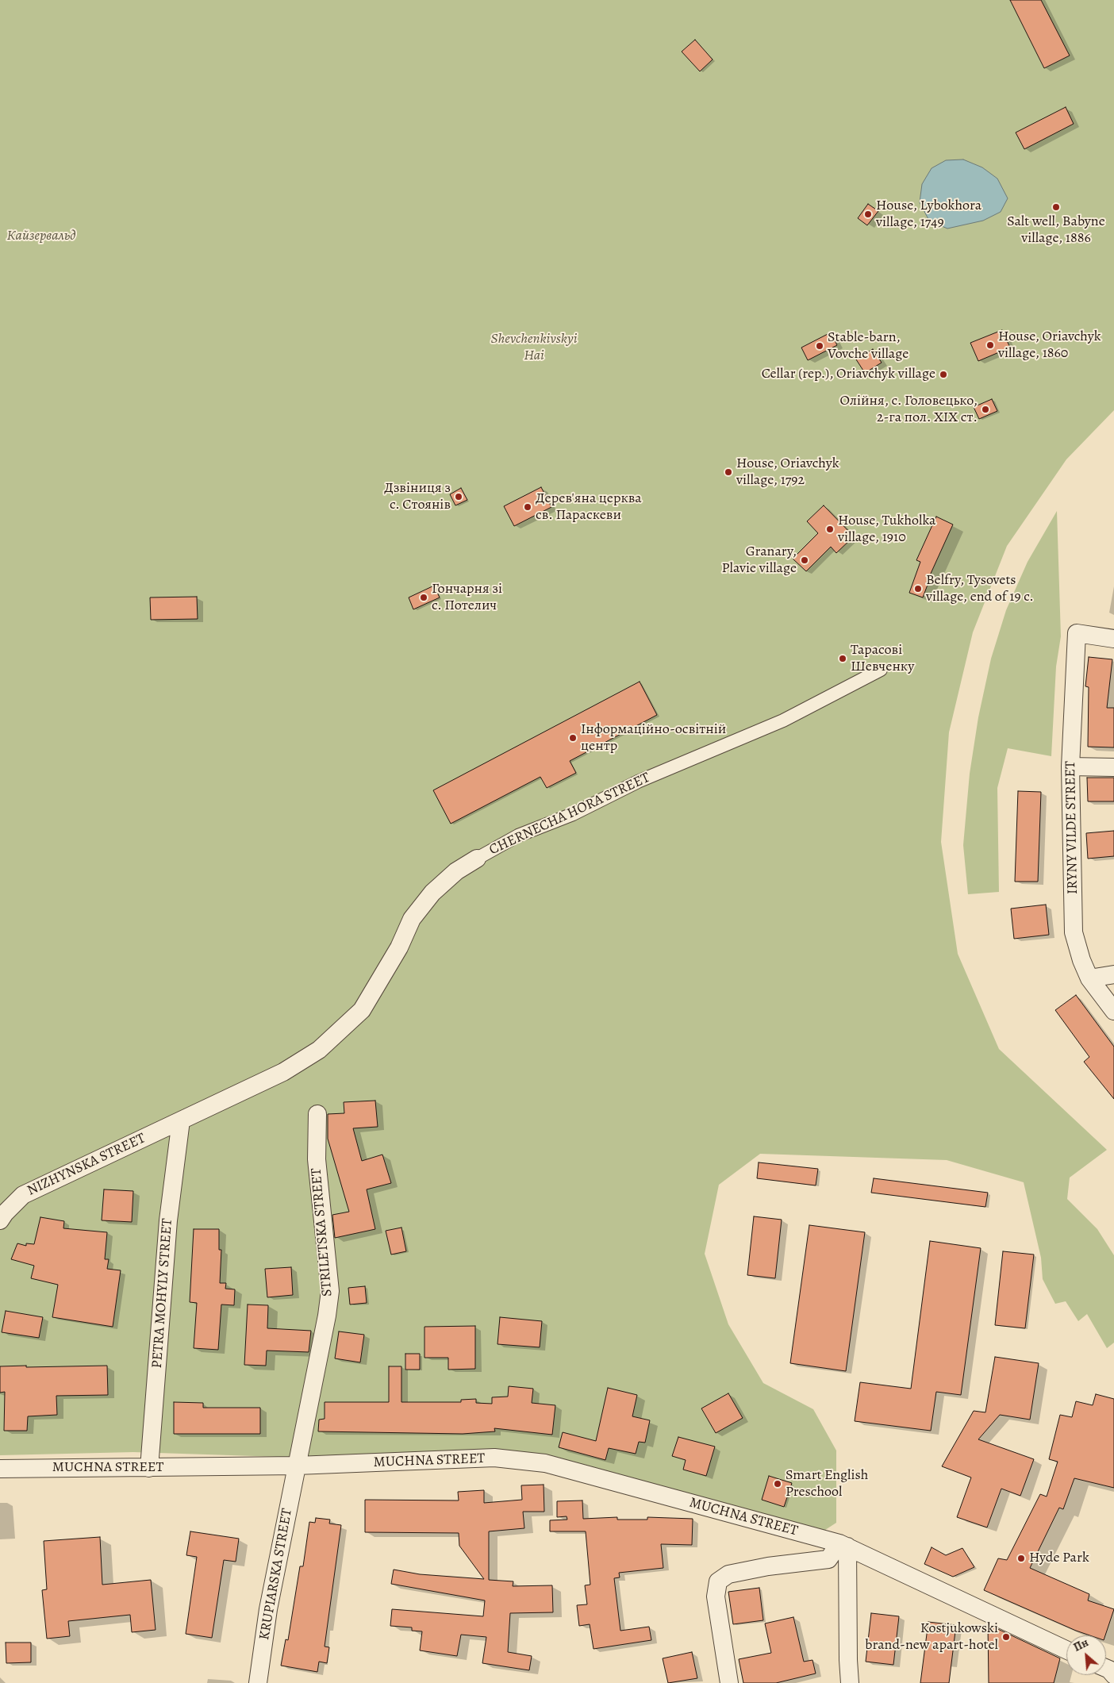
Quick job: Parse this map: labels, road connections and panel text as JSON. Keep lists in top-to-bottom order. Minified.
{"streets":{"street":["CHERNECHA HORA STREET","IRYNY VILDE STREET","NIZHYNSKA STREET","STRILETSKA STREET","PETRA MOHYLY STREET","MUCHNA STREET","KRUPIARSKA STREET"]},"crossings":[["CHERNECHA HORA STREET","NIZHYNSKA STREET"],["CHERNECHA HORA STREET","PETRA MOHYLY STREET"],["NIZHYNSKA STREET","PETRA MOHYLY STREET"],["STRILETSKA STREET","MUCHNA STREET"],["STRILETSKA STREET","KRUPIARSKA STREET"],["PETRA MOHYLY STREET","MUCHNA STREET"],["MUCHNA STREET","KRUPIARSKA STREET"]],"parks":["Кайзервальд","Shevchenkivskyi Hai"],"places":["Salt well, Babyne village, 1886","House, Lybokhora village, 1749","House, Oriavchyk village, 1860","Stable-barn, Vovche village","Cellar (rep.), Oriavchyk village","Олійня, с. Головецько, 2-га пол. XIX ст.","House, Oriavchyk village, 1792","Дзвіниця з с. Стоянів","Дерев'яна церква св. Параскеви","House, Tukholka village, 1910","Granary, Plavie village","Belfry, Tysovets village, end of 19 c.","Гончарня зі с. Потелич","Тарасові Шевченку","Інформаційно-освітній центр","Smart English Preschool","Hyde Park","Kostjukowski brand-new apart-hotel"],"north":"top left"}
